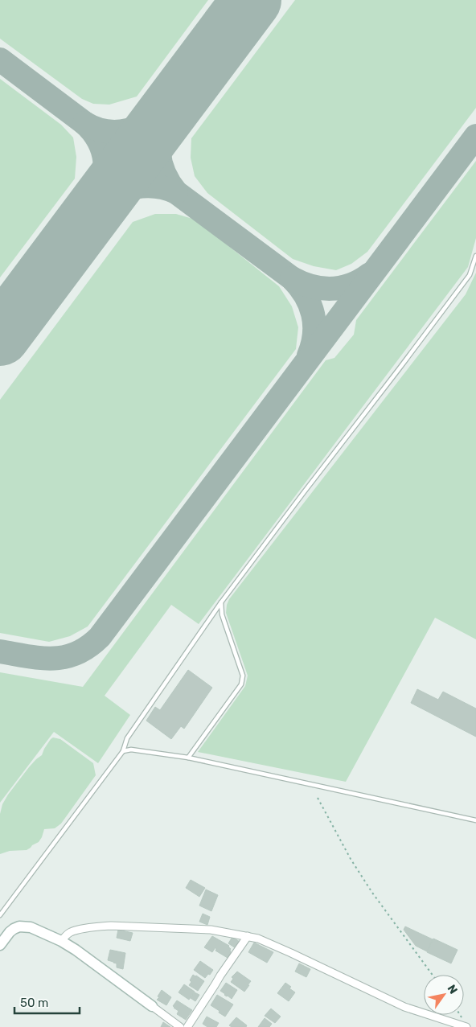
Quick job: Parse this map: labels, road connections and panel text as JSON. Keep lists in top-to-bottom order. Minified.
{"scale_bar":"50 m","north":"top right"}
